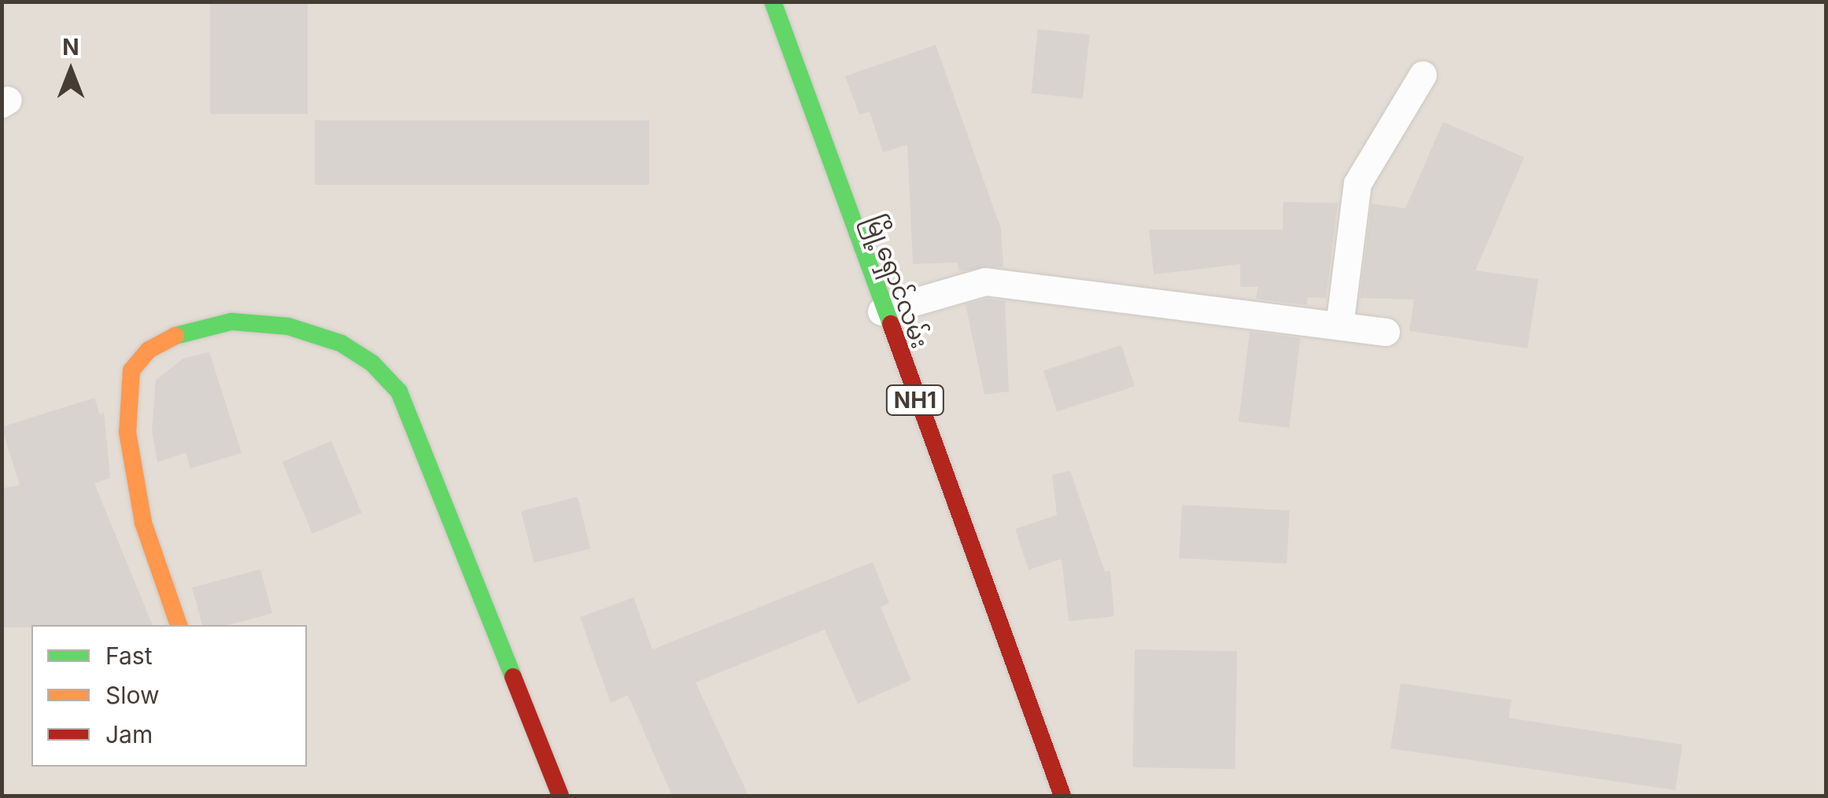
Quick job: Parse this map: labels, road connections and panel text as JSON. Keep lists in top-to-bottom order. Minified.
{"streets":{"main road":["မြို့ရှောင်လမ်း","NH1"]},"legend":["Fast","Slow","Jam"],"north":"top"}
